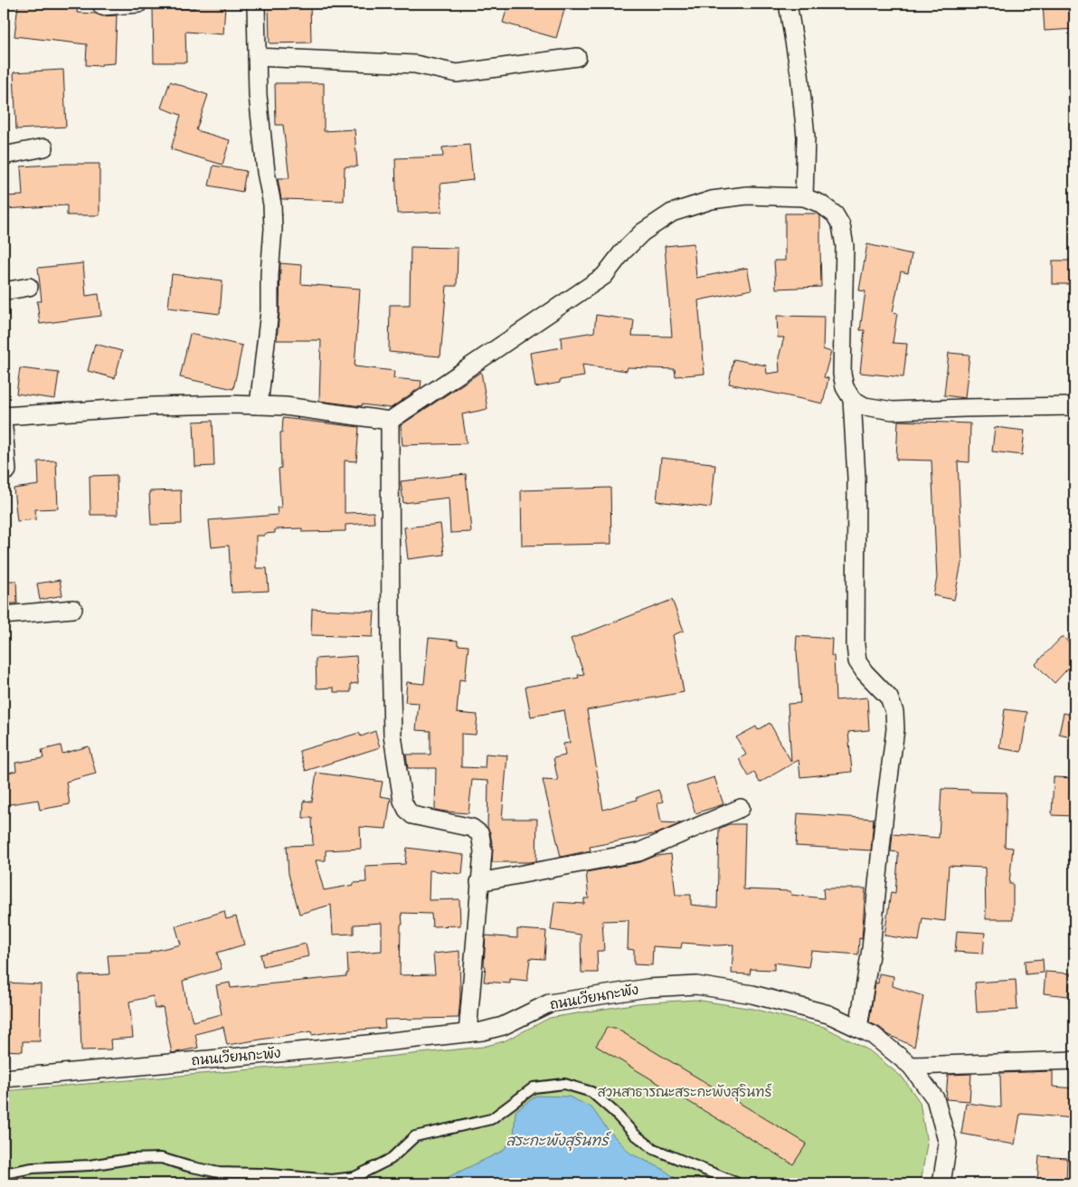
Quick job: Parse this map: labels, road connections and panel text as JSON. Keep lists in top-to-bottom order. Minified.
{"streets":{"street":["ถนนเวียนกะพัง"]},"water":["สระกะพังสุรินทร์"],"parks":["สวนสาธารณะสระกะพังสุรินทร์"]}
